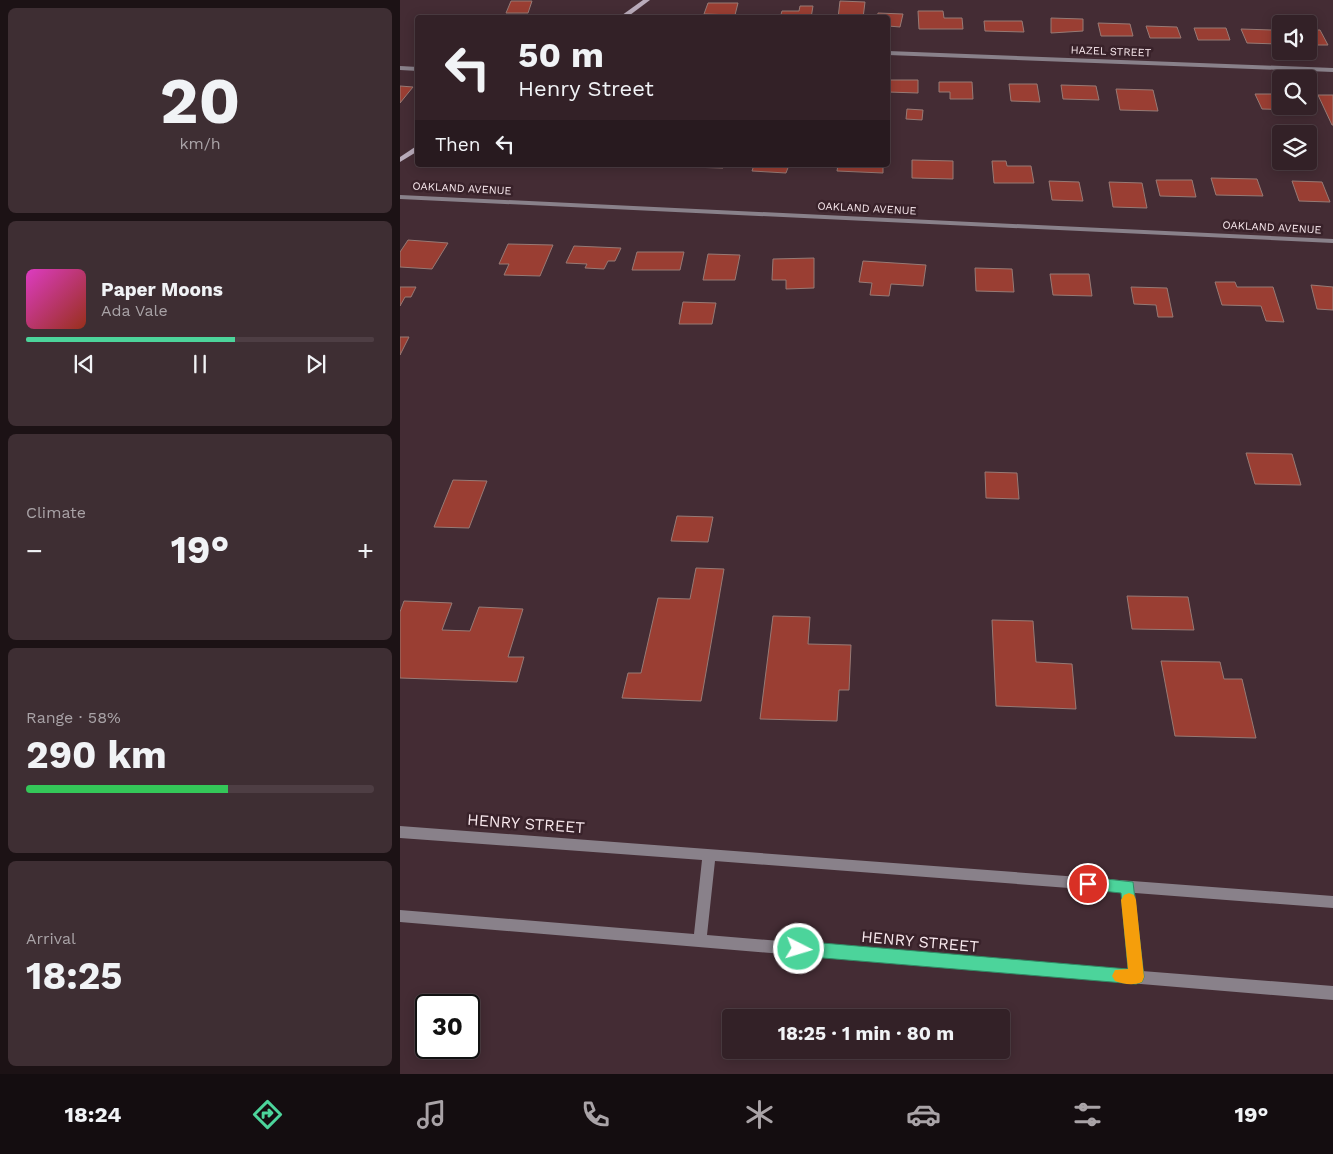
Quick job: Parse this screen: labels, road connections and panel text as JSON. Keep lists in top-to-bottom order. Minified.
{"streets":{"street":["HAZEL STREET","OAKLAND AVENUE","HENRY STREET"]},"page":{"tile":[["20","km/h"],"Climate",["Range · 58%","290 km"],["Arrival","18:25"]],"turn":["50 m","Henry Street"],"then":"Then","song":["Paper Moons","Ada Vale"],"heat":["−","19°","+"],"limit":"30","trip":"18:25 · 1 min · 80 m","tabs":["18:24","19°"]}}
